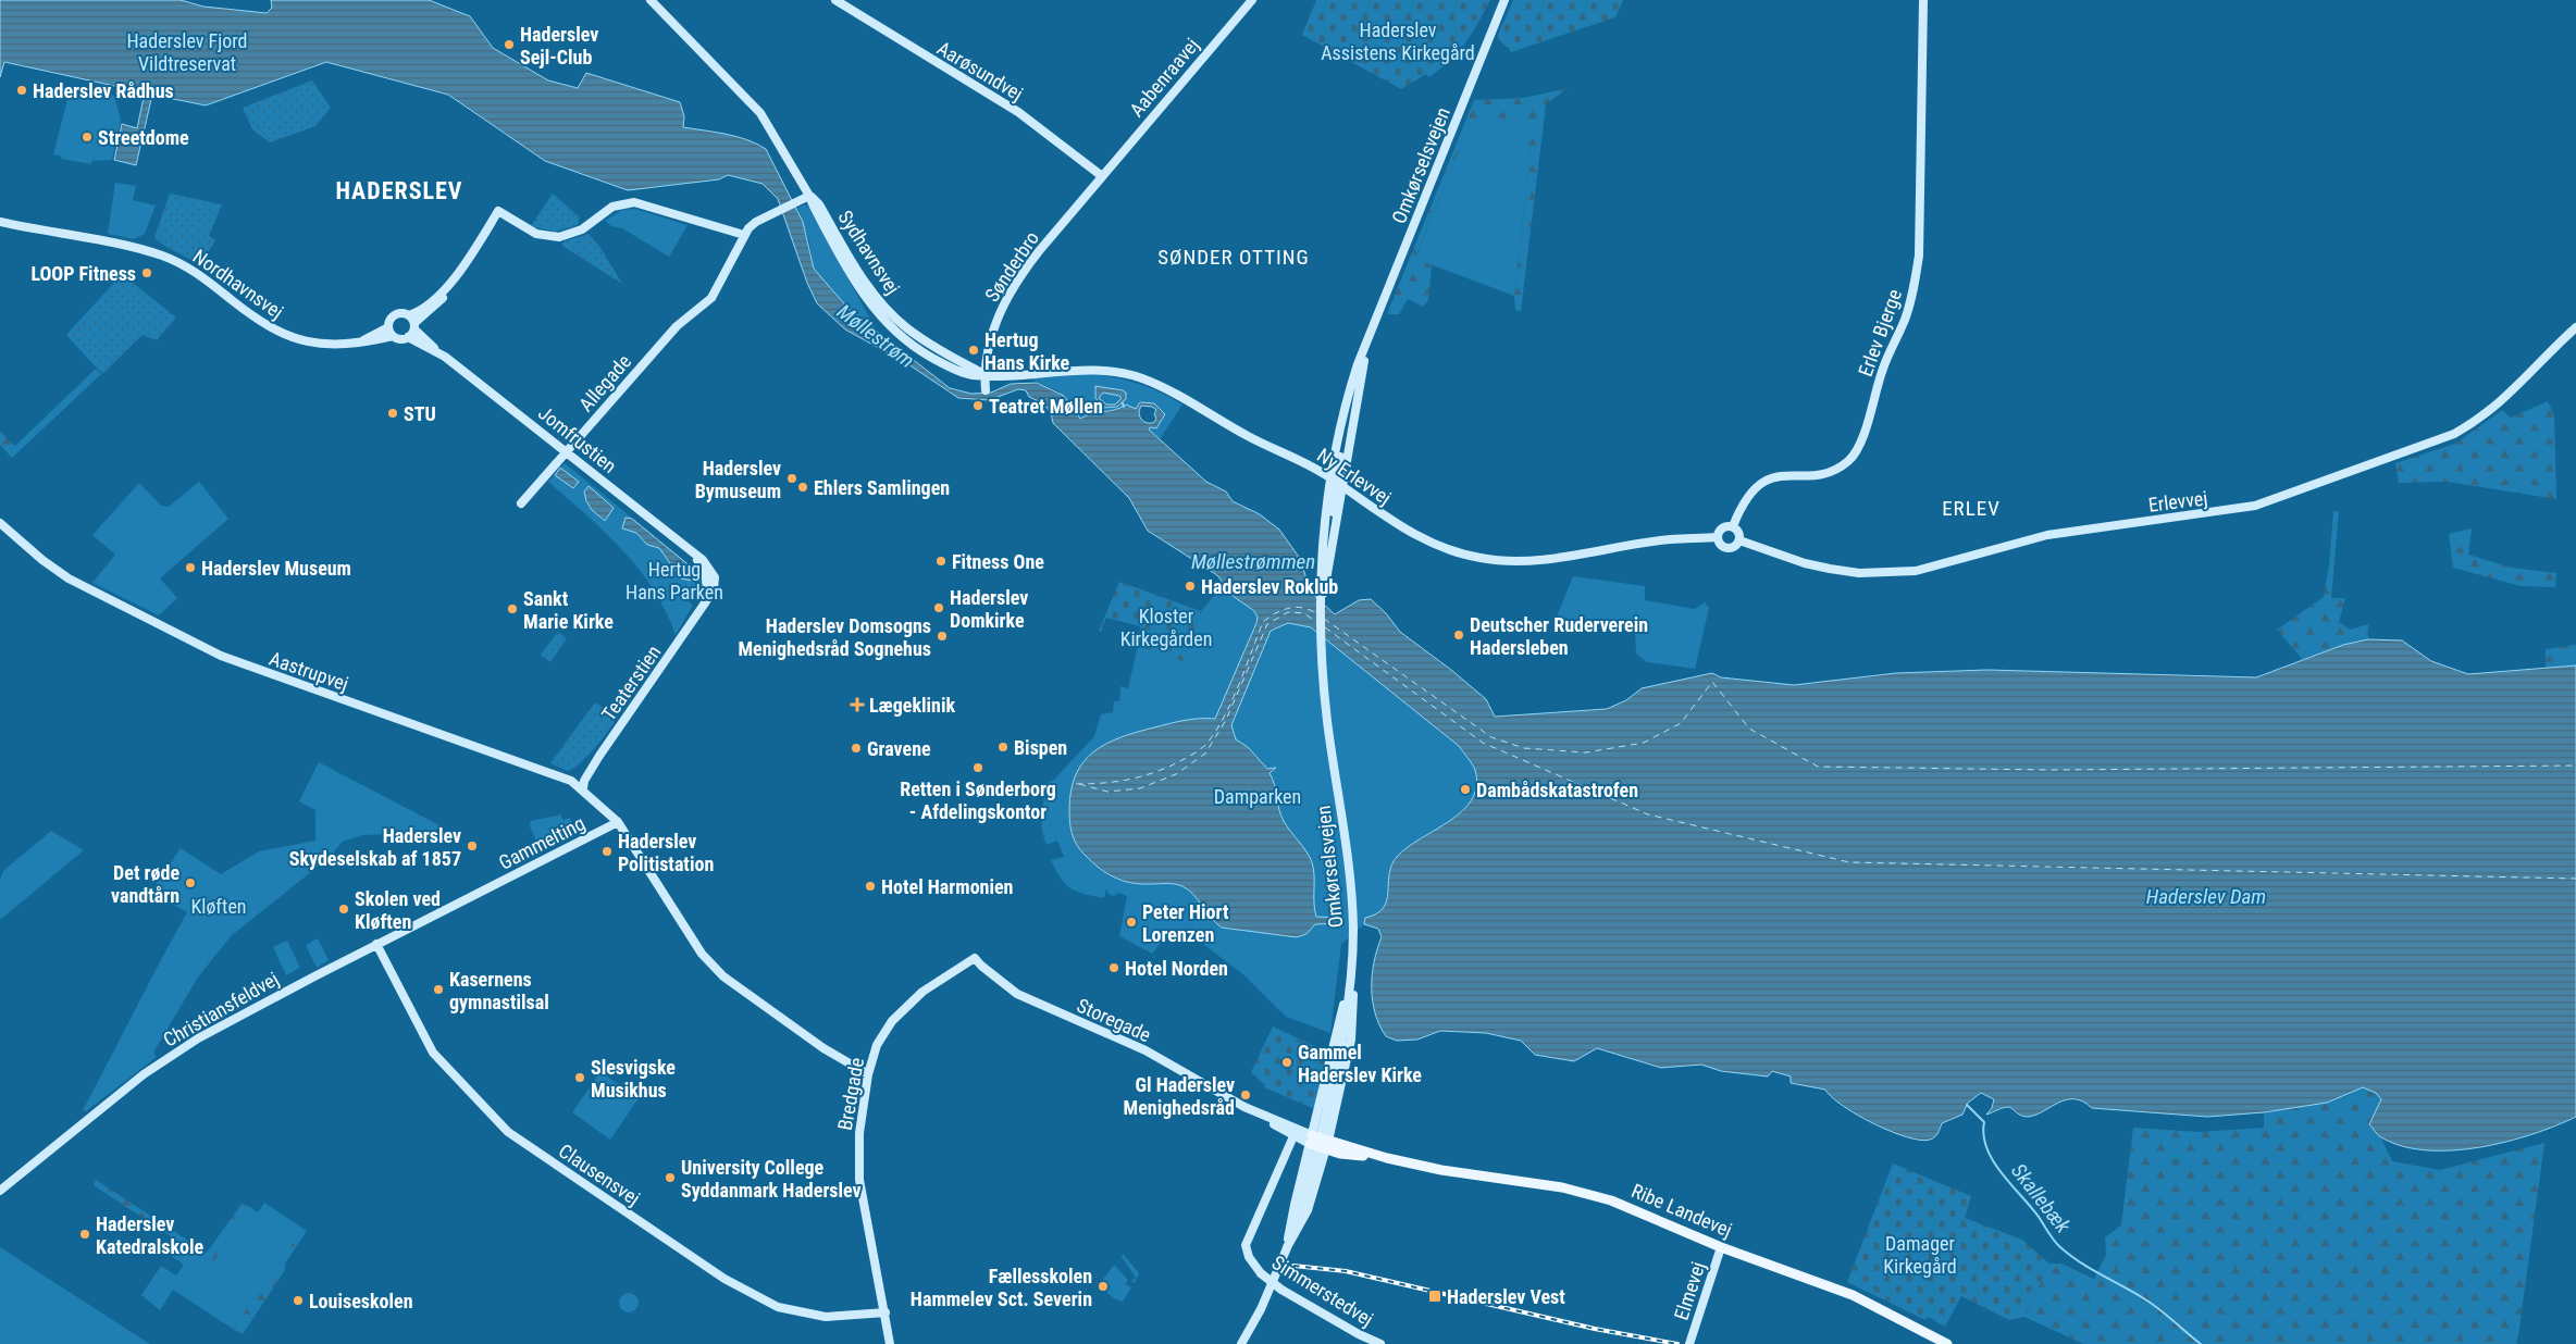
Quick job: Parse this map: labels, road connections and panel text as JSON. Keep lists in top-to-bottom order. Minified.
{"streets":{"main road":["Ribe Landevej"],"street":["Aarøsundvej","Aabenraavej","Omkørselsvejen","Sydhavnsvej","Sønderbro","Nordhavnsvej","Erlev Bjerge","Allegade","Jomfrustien","Ny Erlevvej","Erlevvej","Aastrupvej","Teaterstien","Gammelting","Christiansfeldvej","Storegade","Bredgade","Clausensvej","Simmerstedvej","Elmevej"]},"crossings":[["Aarøsundvej","Aabenraavej"],["Aarøsundvej","Sønderbro"],["Aabenraavej","Sønderbro"],["Omkørselsvejen","Ny Erlevvej"],["Sydhavnsvej","Sønderbro"],["Sydhavnsvej","Ny Erlevvej"],["Sønderbro","Ny Erlevvej"],["Nordhavnsvej","Jomfrustien"],["Erlev Bjerge","Ny Erlevvej"],["Erlev Bjerge","Erlevvej"],["Allegade","Jomfrustien"],["Jomfrustien","Teaterstien"],["Ny Erlevvej","Erlevvej"],["Aastrupvej","Teaterstien"],["Aastrupvej","Gammelting"],["Aastrupvej","Bredgade"],["Gammelting","Christiansfeldvej"],["Christiansfeldvej","Clausensvej"],["Storegade","Bredgade"],["Storegade","Ribe Landevej"],["Storegade","Simmerstedvej"],["Bredgade","Clausensvej"],["Ribe Landevej","Elmevej"]],"districts":["HADERSLEV","SØNDER OTTING","ERLEV"],"water":["Møllestrøm","Møllestrømmen","Haderslev Dam","Skallebæk"],"parks":["Haderslev Assistens Kirkegård","Haderslev Fjord Vildtreservat","Hertug Hans Parken","Kloster Kirkegården","Damparken","Kløften","Damager Kirkegård"],"places":{"other":["Haderslev Sejl-Club","Haderslev Rådhus","Streetdome","LOOP Fitness","Hertug Hans Kirke","Teatret Møllen","STU","Haderslev Bymuseum","Ehlers Samlingen","Fitness One","Haderslev Museum","Haderslev Roklub","Haderslev Domkirke","Sankt Marie Kirke","Deutscher Ruderverein Hadersleben","Haderslev Domsogns Menighedsråd Sognehus","Bispen","Gravene","Retten i Sønderborg - Afdelingskontor","Dambådskatastrofen","Haderslev Skydeselskab af 1857","Haderslev Politistation","Det røde vandtårn","Hotel Harmonien","Skolen ved Kløften","Peter Hiort Lorenzen","Hotel Norden","Kasernens gymnastilsal","Gammel Haderslev Kirke","Slesvigske Musikhus","Gl Haderslev Menighedsråd","University College Syddanmark Haderslev","Haderslev Katedralskole","Fællesskolen Hammelev Sct. Severin","Louiseskolen"],"health":["Lægeklinik"],"transit":["Haderslev Vest"]}}
